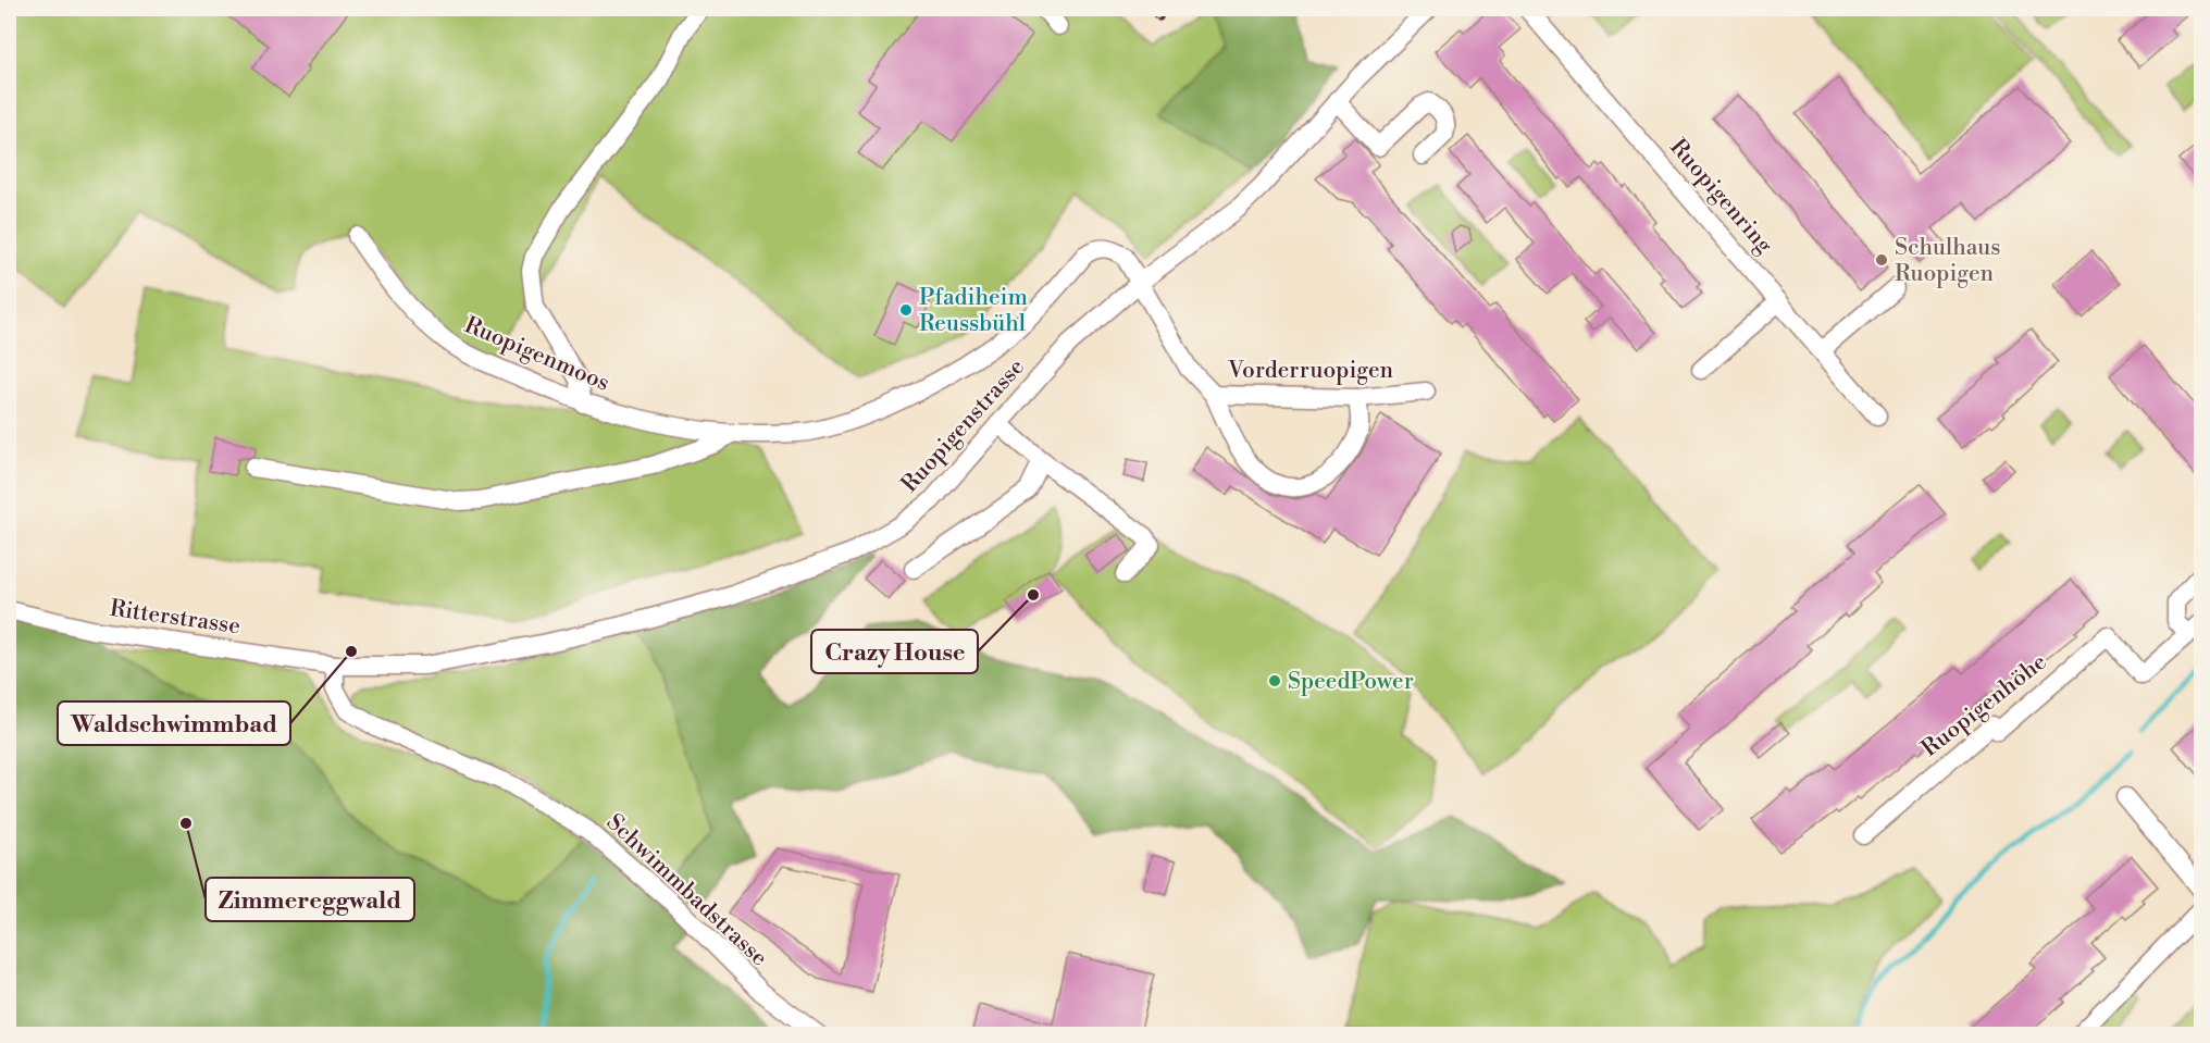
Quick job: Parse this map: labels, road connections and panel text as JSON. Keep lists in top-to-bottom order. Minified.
{"streets":{"street":["Ruopigenring","Ruopigenmoos","Vorderruopigen","Ruopigenstrasse","Ritterstrasse","Ruopigenhöhe","Schwimmbadstrasse"]},"crossings":[["Ruopigenmoos","Vorderruopigen"],["Ruopigenmoos","Ruopigenstrasse"],["Vorderruopigen","Ruopigenstrasse"],["Ruopigenstrasse","Ritterstrasse"],["Ruopigenstrasse","Schwimmbadstrasse"],["Ritterstrasse","Schwimmbadstrasse"]],"places":["Schulhaus Ruopigen","Pfadiheim Reussbühl","Crazy House","Waldschwimmbad","SpeedPower","Zimmereggwald"]}
